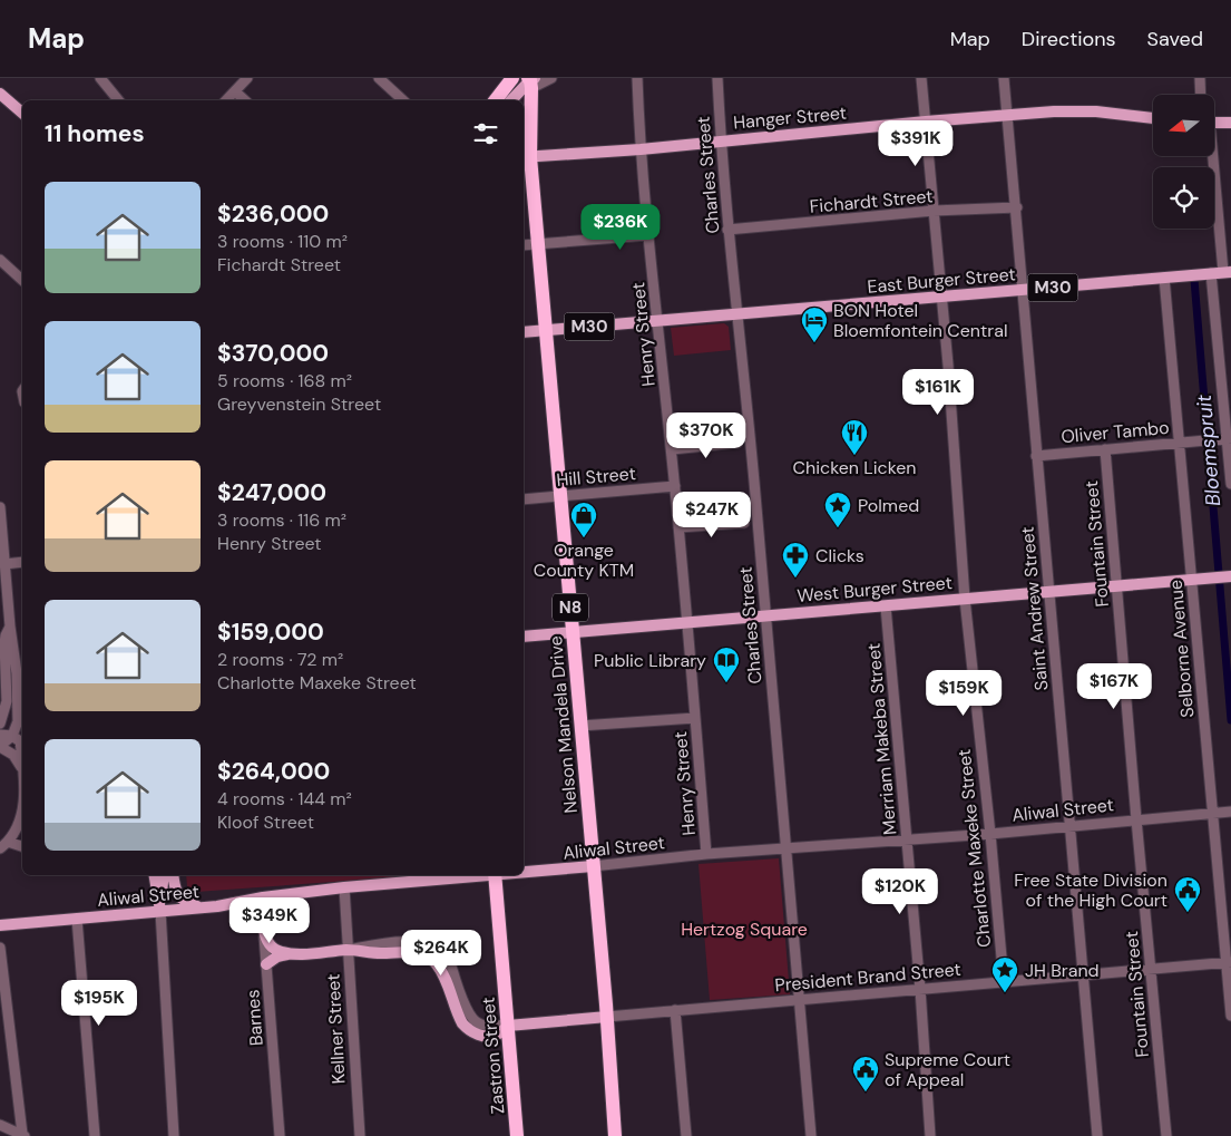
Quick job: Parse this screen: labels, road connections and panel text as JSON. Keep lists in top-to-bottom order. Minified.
{"streets":{"highway":["N8","Nelson Mandela Drive","Zastron Street"],"main road":["Hanger Street","East Burger Street","M30","West Burger Street","Aliwal Street","President Brand Street"],"street":["Charles Street","Fichardt Street","Henry Street","Oliver Tambo","Hill Street","Fountain Street","Saint Andrew Street","Selborne Avenue","Merriam Makeba Street","Charlotte Maxeke Street","Barnes","Kellner Street"]},"crossings":[["Hanger Street","Charles Street"],["Hanger Street","Henry Street"],["Hanger Street","Saint Andrew Street"],["Hanger Street","Nelson Mandela Drive"],["Hanger Street","Charlotte Maxeke Street"],["Charles Street","Fichardt Street"],["Charles Street","East Burger Street"],["Charles Street","West Burger Street"],["Charles Street","Aliwal Street"],["Charles Street","President Brand Street"],["Fichardt Street","Saint Andrew Street"],["Fichardt Street","Charlotte Maxeke Street"],["East Burger Street","M30"],["East Burger Street","Henry Street"],["East Burger Street","Saint Andrew Street"],["East Burger Street","Selborne Avenue"],["East Burger Street","Nelson Mandela Drive"],["East Burger Street","Charlotte Maxeke Street"],["M30","Selborne Avenue"],["Henry Street","Hill Street"],["Henry Street","West Burger Street"],["Henry Street","Aliwal Street"],["Oliver Tambo","Fountain Street"],["Oliver Tambo","Saint Andrew Street"],["Oliver Tambo","Selborne Avenue"],["Hill Street","Nelson Mandela Drive"],["Fountain Street","West Burger Street"],["Fountain Street","Aliwal Street"],["Fountain Street","President Brand Street"],["West Burger Street","Saint Andrew Street"],["West Burger Street","Selborne Avenue"],["West Burger Street","Nelson Mandela Drive"],["West Burger Street","Merriam Makeba Street"],["West Burger Street","Charlotte Maxeke Street"],["Saint Andrew Street","Aliwal Street"],["Saint Andrew Street","President Brand Street"],["Selborne Avenue","Aliwal Street"],["Selborne Avenue","President Brand Street"],["Nelson Mandela Drive","Aliwal Street"],["Nelson Mandela Drive","President Brand Street"],["Merriam Makeba Street","Aliwal Street"],["Merriam Makeba Street","President Brand Street"],["Aliwal Street","Charlotte Maxeke Street"],["Aliwal Street","Barnes"],["Aliwal Street","Kellner Street"],["Charlotte Maxeke Street","President Brand Street"],["President Brand Street","Kellner Street"],["President Brand Street","Zastron Street"]],"water":["Bloemspruit"],"parks":["Hertzog Square"],"places":{"hotel":["BON Hotel Bloemfontein Central"],"restaurant":["Chicken Licken"],"place":["Polmed","JH Brand"],"shop":["Orange County KTM"],"pharmacy":["Clicks"],"library":["Public Library"],"public building":["Free State Division of the High Court","Supreme Court of Appeal"]},"north":"left","page":{"header":"Map","nav":["Map","Directions","Saved"],"heading":"11 homes","price":["$391K","$236K","$161K","$370K","$247K","$167K","$159K","$120K","$349K","$264K","$195K"],"list":[{"name":"$236,000","note":"3 rooms · 110 m² · Fichardt Street"},{"name":"$370,000","note":"5 rooms · 168 m² · Greyvenstein Street"},{"name":"$247,000","note":"3 rooms · 116 m² · Henry Street"},{"name":"$159,000","note":"2 rooms · 72 m² · Charlotte Maxeke Street"},{"name":"$264,000","note":"4 rooms · 144 m² · Kloof Street"}]}}
